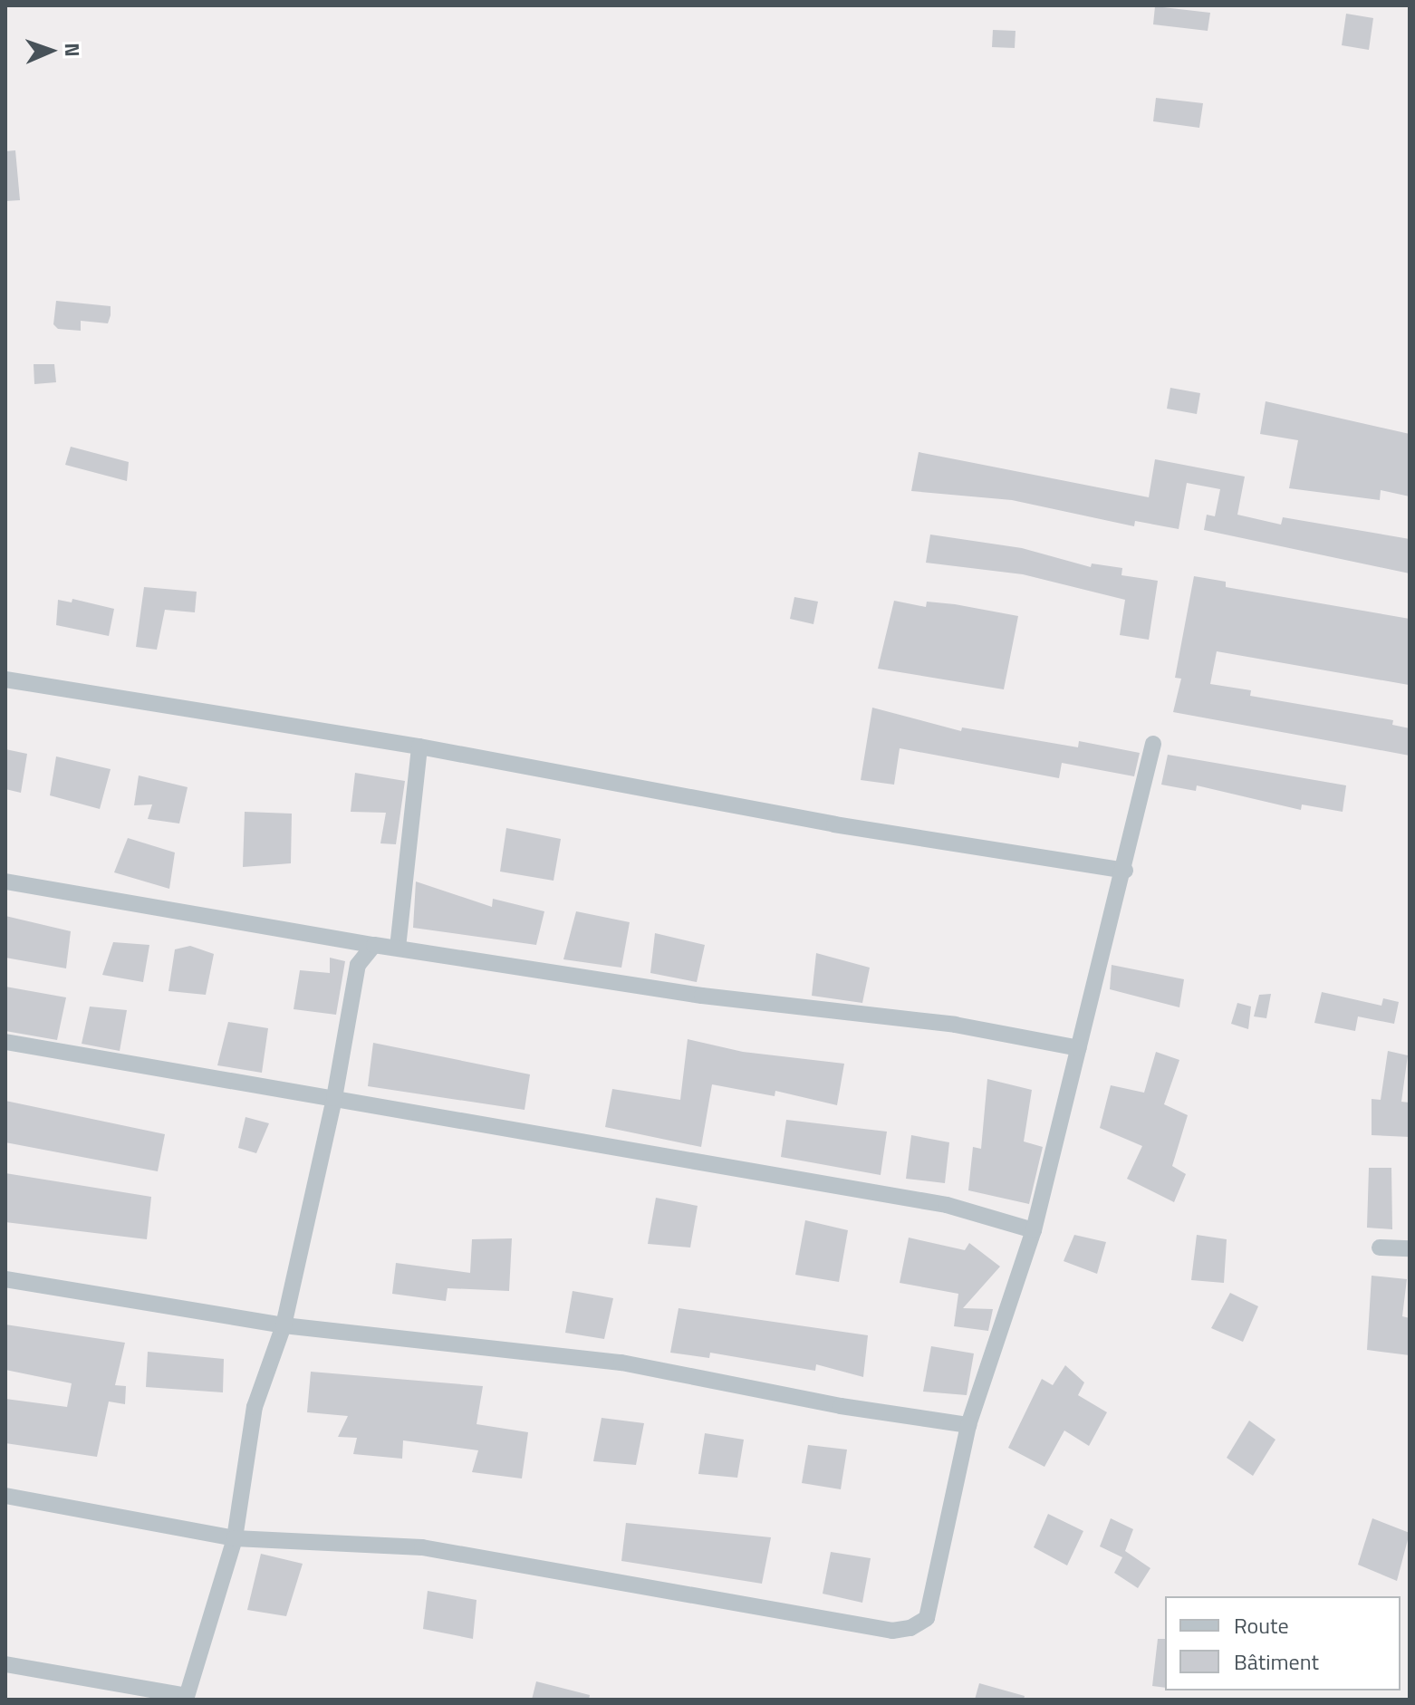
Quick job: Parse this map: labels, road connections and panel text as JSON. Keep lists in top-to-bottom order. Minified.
{"legend":["Route","Bâtiment"],"north":"right"}
